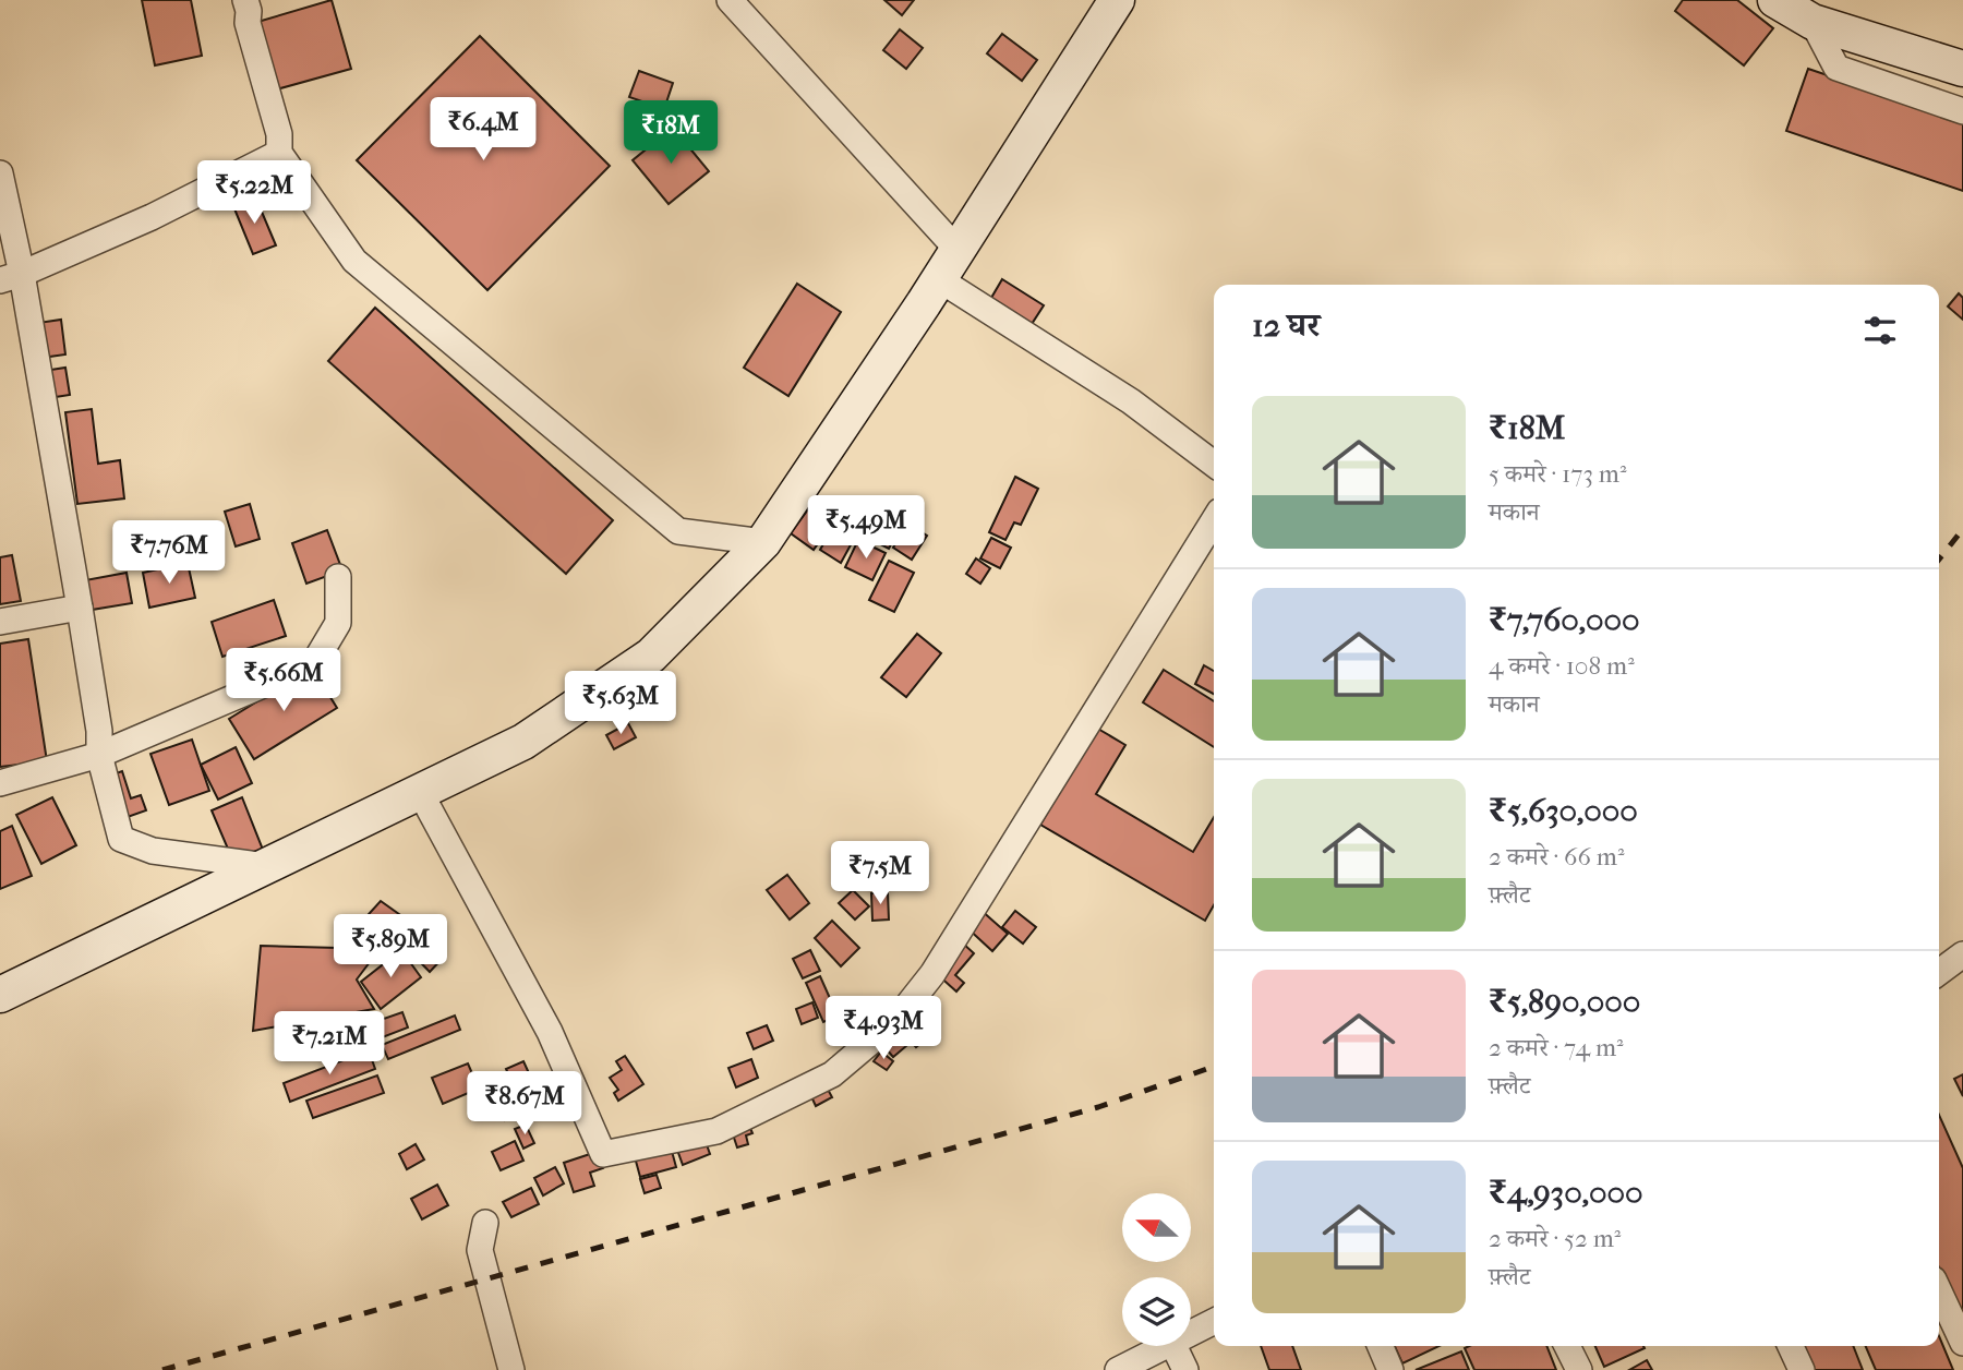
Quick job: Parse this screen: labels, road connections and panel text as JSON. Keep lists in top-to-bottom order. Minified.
{"north":"left","page":{"price":["₹6.4M","₹18M","₹5.22M","₹5.49M","₹7.76M","₹5.66M","₹5.63M","₹7.5M","₹5.89M","₹4.93M","₹7.21M","₹8.67M"],"heading":"12 घर","list":[{"name":"₹18M","note":"5 कमरे · 173 m² · मकान"},{"name":"₹7,760,000","note":"4 कमरे · 108 m² · मकान"},{"name":"₹5,630,000","note":"2 कमरे · 66 m² · फ़्लैट"},{"name":"₹5,890,000","note":"2 कमरे · 74 m² · फ़्लैट"},{"name":"₹4,930,000","note":"2 कमरे · 52 m² · फ़्लैट"}]}}
